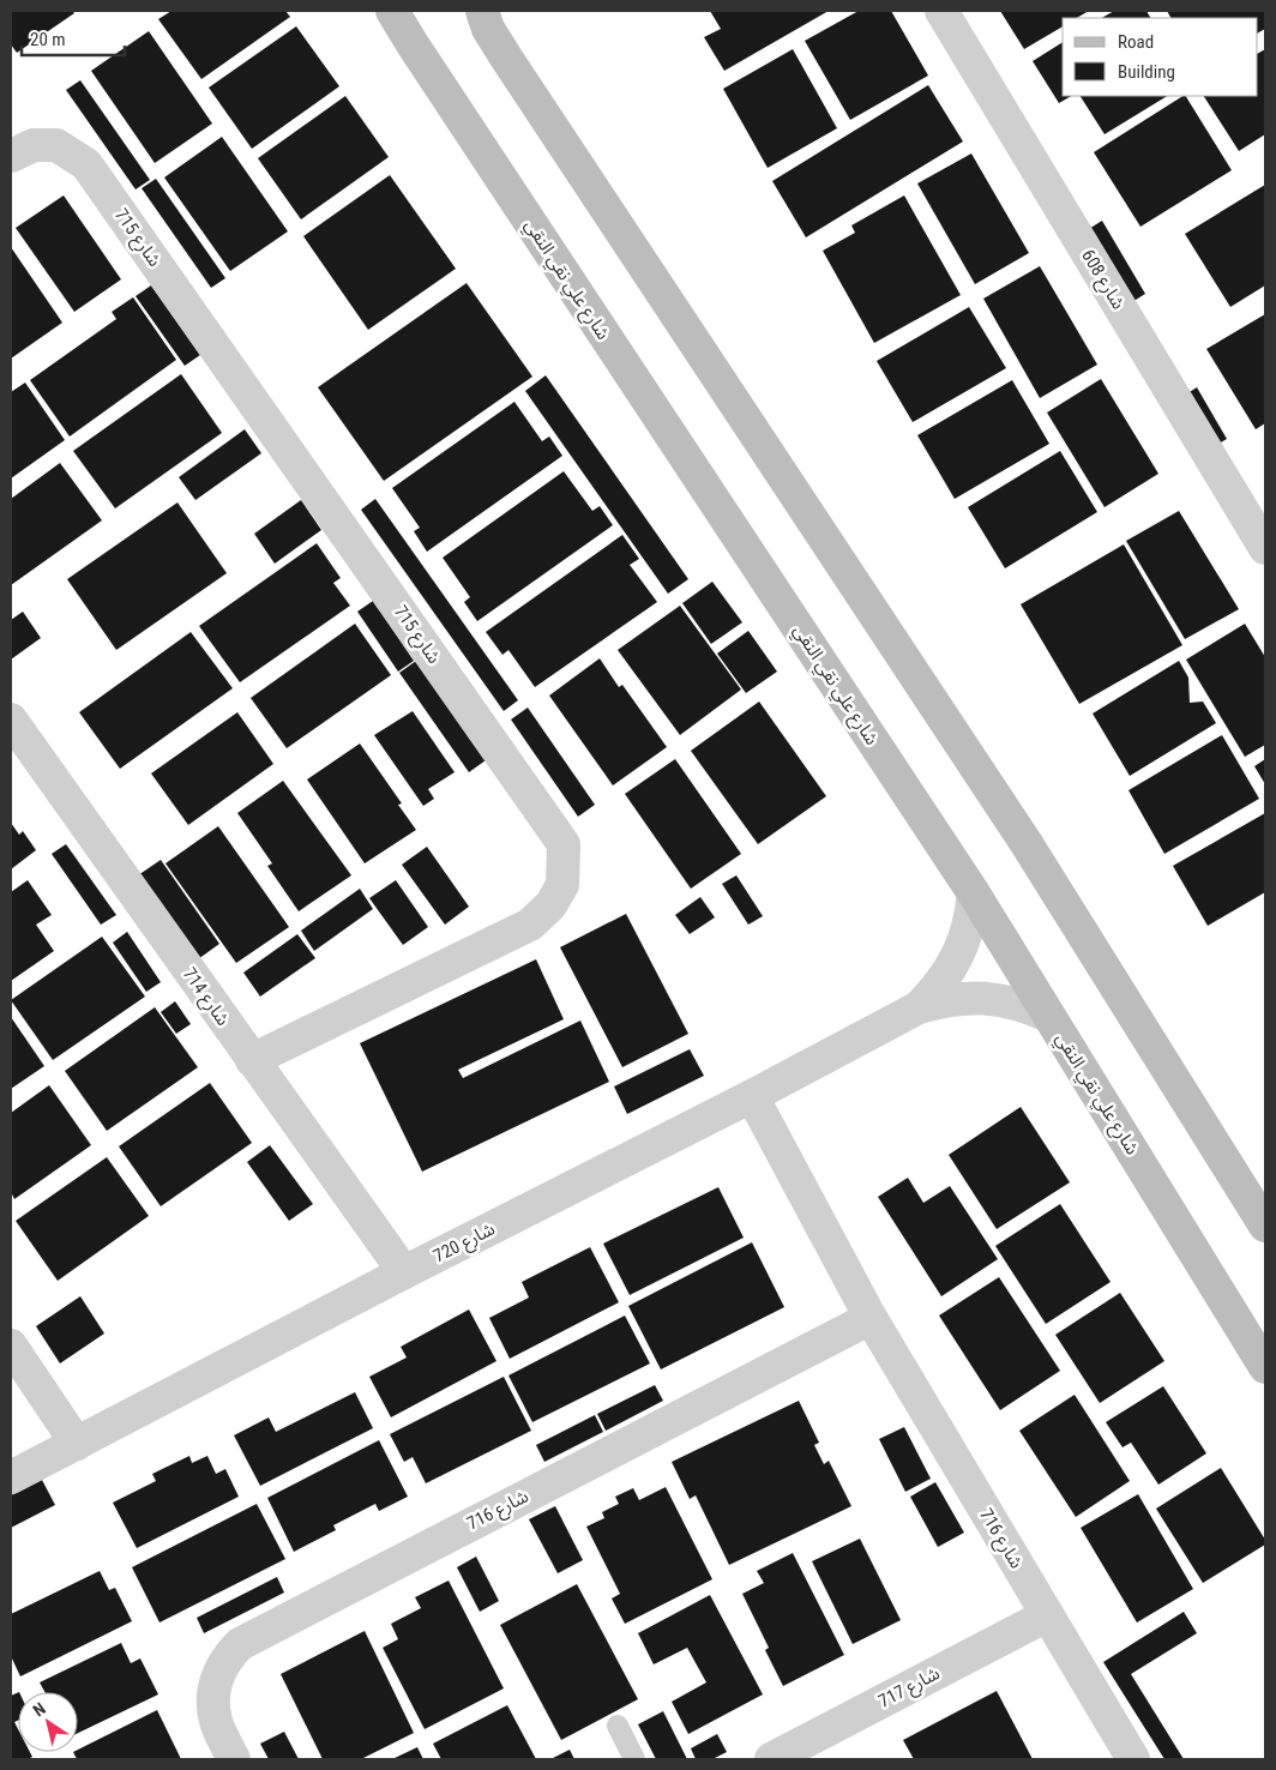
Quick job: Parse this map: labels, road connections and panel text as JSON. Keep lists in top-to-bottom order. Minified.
{"streets":{"street":["شارع 715","شارع علي نقي النقي","شارع 608","شارع 714","شارع 720","شارع 716","شارع 717"]},"crossings":[["شارع 715","شارع 714"],["شارع علي نقي النقي","شارع 720"],["شارع 714","شارع 720"],["شارع 720","شارع 716"],["شارع 716","شارع 717"]],"legend":["Road","Building"],"scale_bar":"20 m","north":"top left"}
